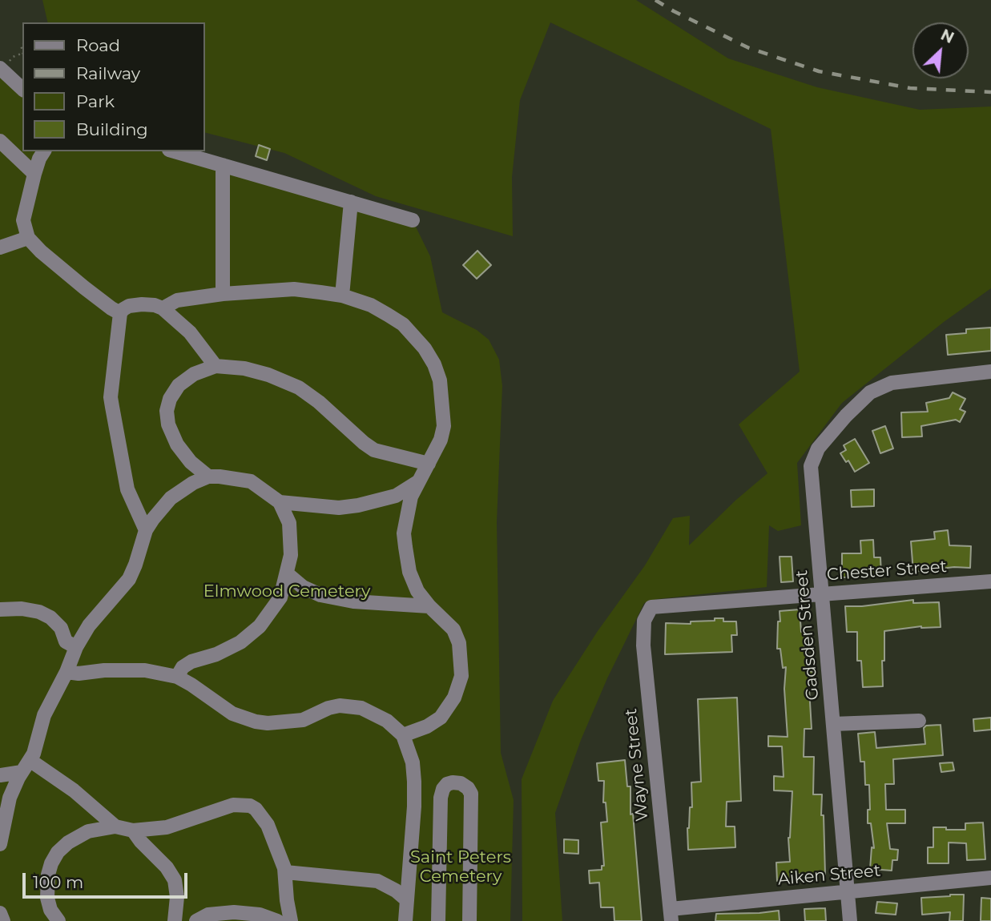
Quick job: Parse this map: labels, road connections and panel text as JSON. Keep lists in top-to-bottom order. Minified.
{"streets":{"street":["Chester Street","Gadsden Street","Wayne Street","Aiken Street"]},"crossings":[["Chester Street","Gadsden Street"],["Chester Street","Wayne Street"],["Gadsden Street","Aiken Street"],["Wayne Street","Aiken Street"]],"parks":["Elmwood Cemetery","Saint Peters Cemetery"],"legend":["Road","Railway","Park","Building"],"scale_bar":"100 m","north":"top right"}
